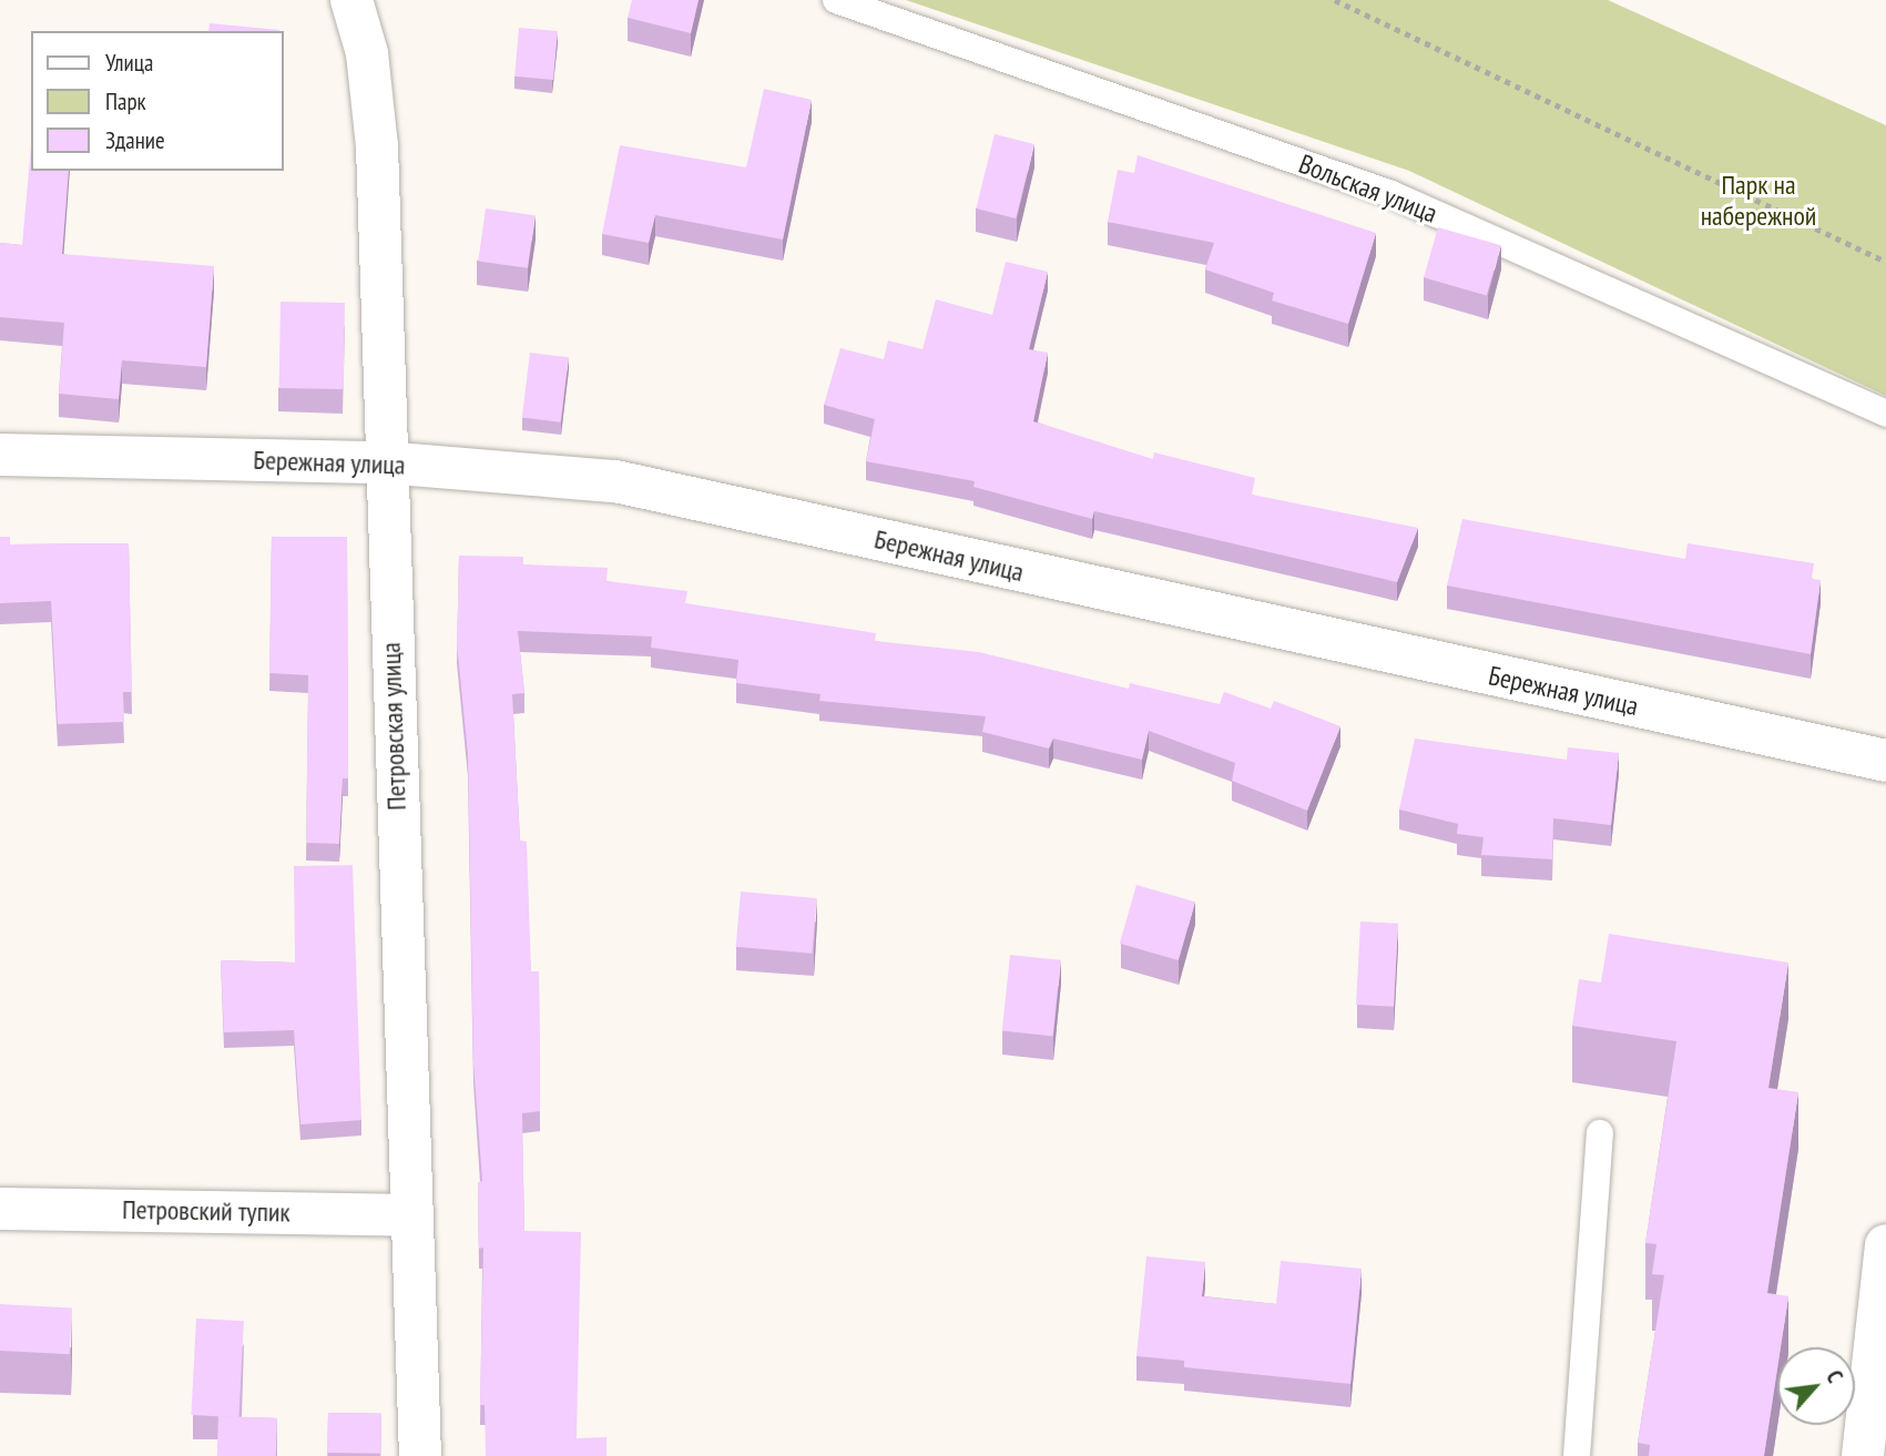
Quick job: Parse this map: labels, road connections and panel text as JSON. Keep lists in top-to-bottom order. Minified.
{"streets":{"street":["Бережная улица","Петровская улица","Петровский тупик"],"lane":["Вольская улица"]},"crossings":[["Бережная улица","Петровская улица"],["Петровская улица","Петровский тупик"]],"parks":["Парк на набережной"],"legend":["Улица","Парк","Здание"],"north":"top right"}
